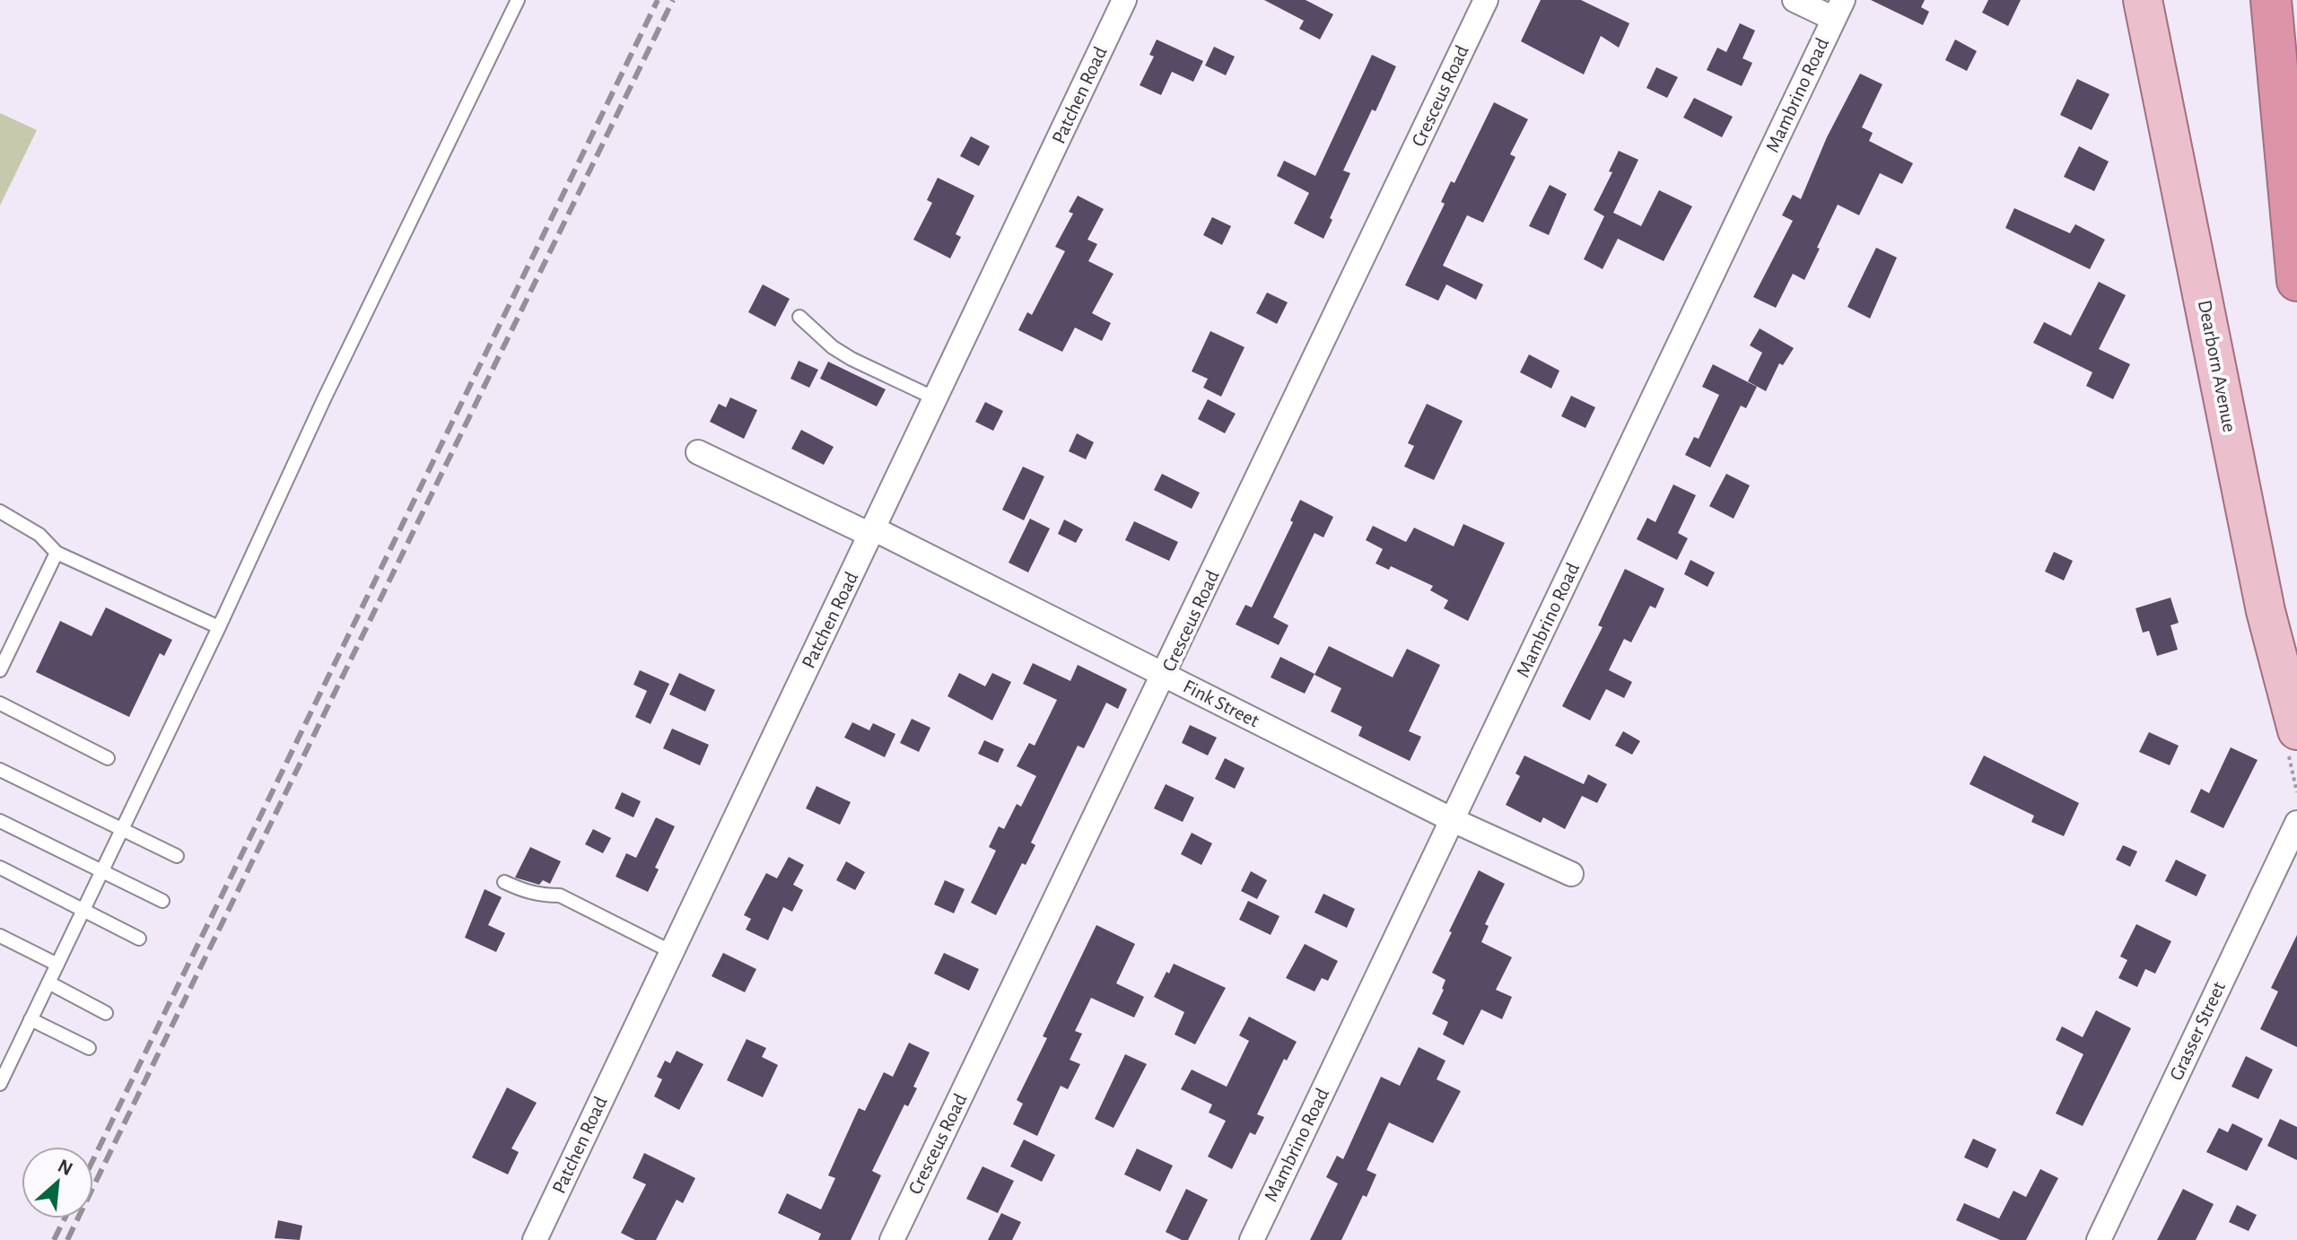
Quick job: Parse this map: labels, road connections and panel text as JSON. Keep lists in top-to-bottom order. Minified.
{"streets":{"main road":["Dearborn Avenue"],"street":["Patchen Road","Mambrino Road","Cresceus Road","Fink Street","Grasser Street"]},"crossings":[["Patchen Road","Fink Street"],["Mambrino Road","Fink Street"],["Cresceus Road","Fink Street"]],"north":"top right"}
